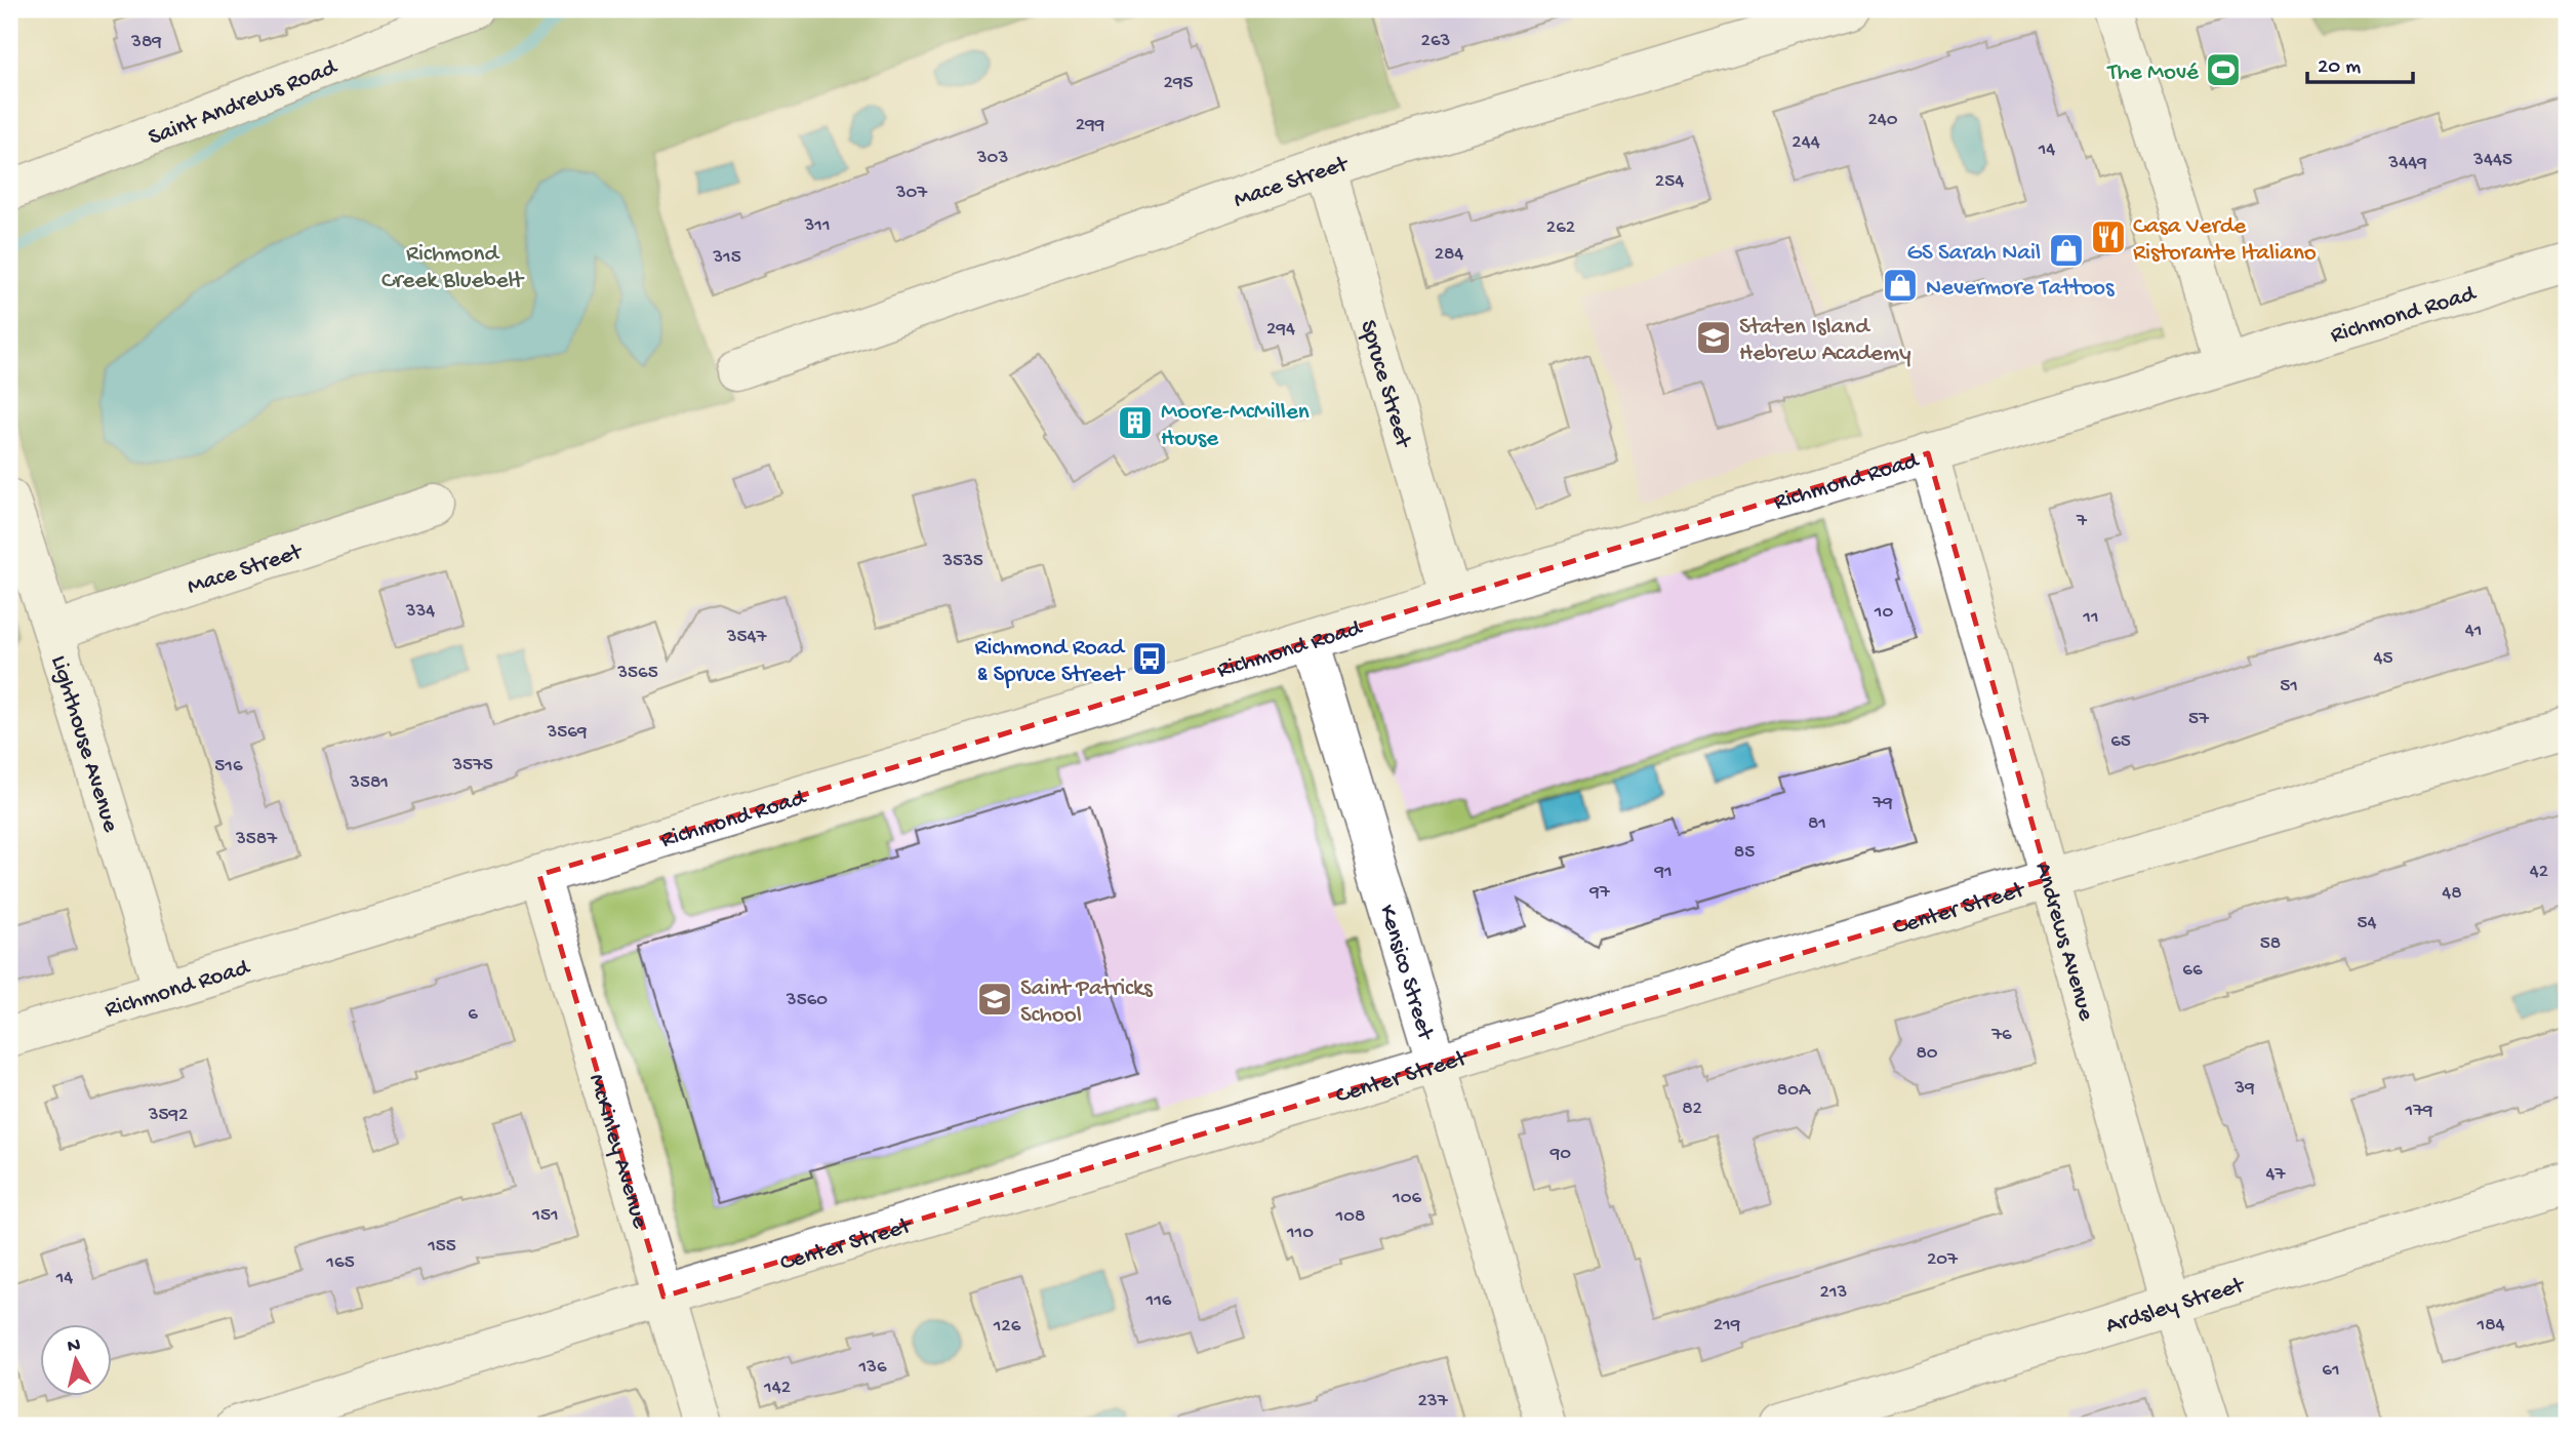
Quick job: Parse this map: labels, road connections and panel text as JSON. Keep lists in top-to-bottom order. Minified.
{"streets":{"street":["Saint Andrews Road","Mace Street","Richmond Road","Spruce Street","Lighthouse Avenue","Center Street","Andrews Avenue","Kensico Street","McKinley Avenue","Ardsley Street"]},"crossings":[["Mace Street","Spruce Street"],["Mace Street","Lighthouse Avenue"],["Richmond Road","Spruce Street"],["Richmond Road","Lighthouse Avenue"],["Richmond Road","Andrews Avenue"],["Richmond Road","Kensico Street"],["Richmond Road","McKinley Avenue"],["Center Street","Andrews Avenue"],["Center Street","Kensico Street"],["Center Street","McKinley Avenue"],["Andrews Avenue","Ardsley Street"]],"parks":["Richmond Creek Bluebelt"],"places":{"sports":["The Mové"],"restaurant":["Casa Verde Ristorante Italiano"],"shop":["GS Sarah Nail","Nevermore Tattoos"],"school or university":["Staten Island Hebrew Academy","Saint Patricks School"],"building":["Moore-McMillen House"],"bus stop":["Richmond Road & Spruce Street"]},"house_numbers":["263","389","295","240","299","244","14","303","3445","3449","254","307","311","262","284","315","294","7","3535","334","10","11","41","3547","45","3565","51","57","3569","65","3575","516","3581","79","81","3587","85","91","42","97","48","54","58","66","3560","6","76","80","39","80A","82","179","3592","90","47","106","151","108","110","155","207","165","14","213","116","219","184","126","136","61","142","237"],"scale_bar":"20 m","north":"top"}
